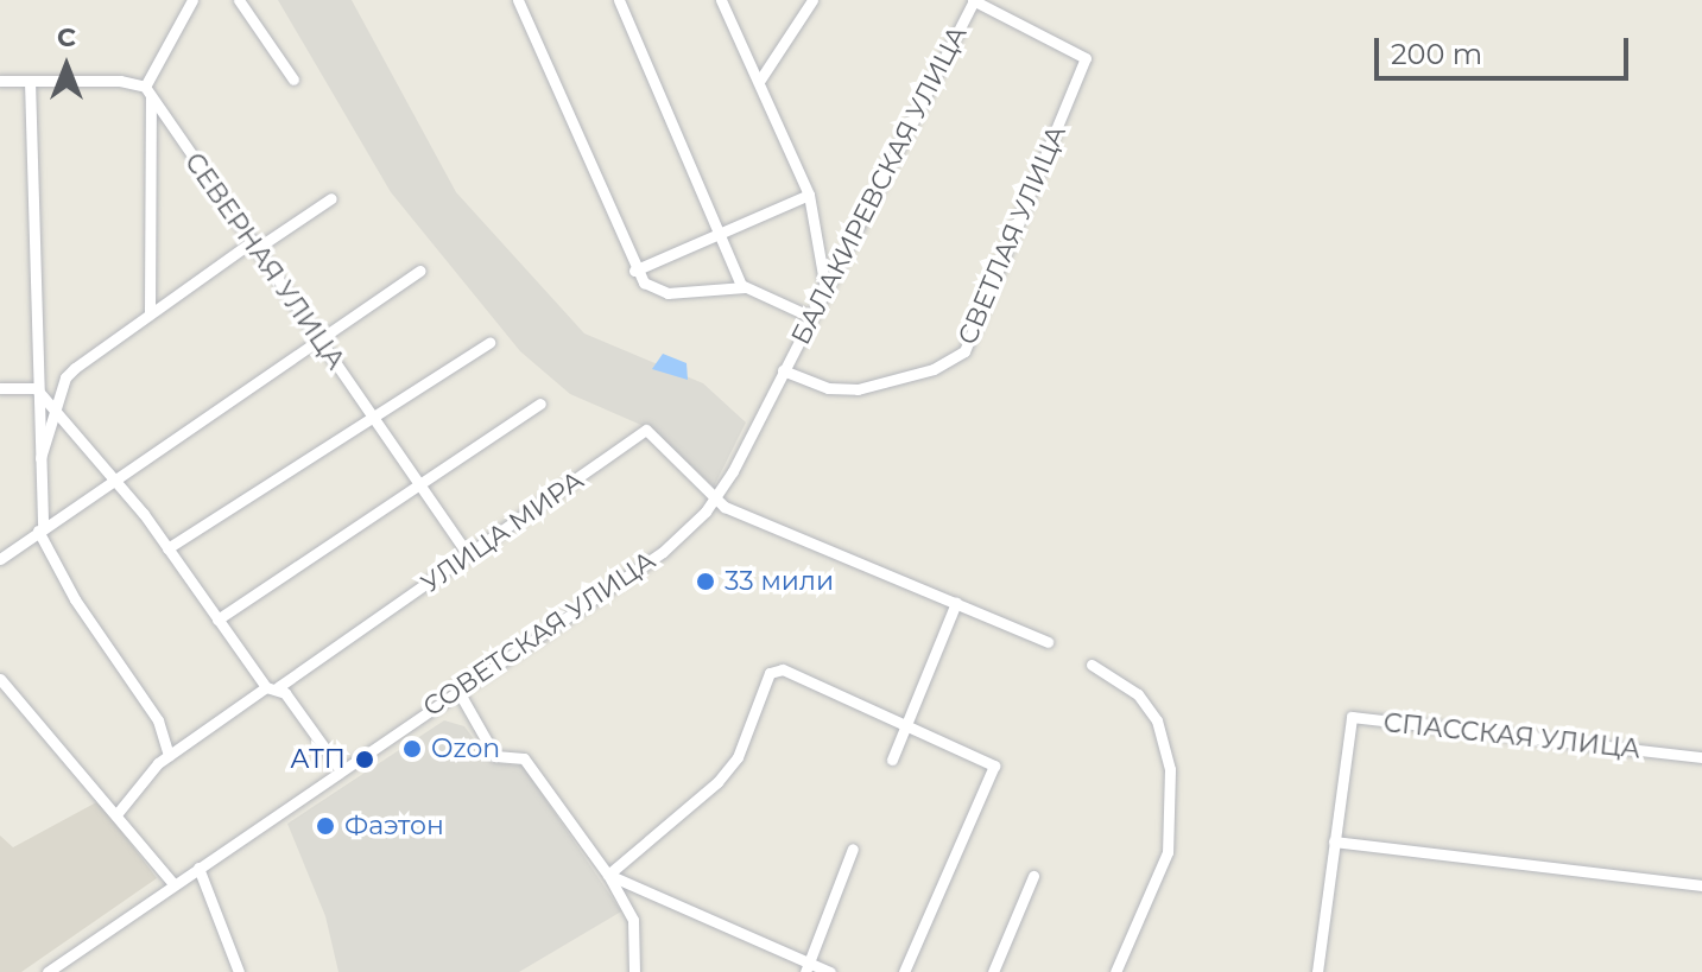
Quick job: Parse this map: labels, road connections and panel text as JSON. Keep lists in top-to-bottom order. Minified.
{"streets":{"street":["БАЛАКИРЕВСКАЯ УЛИЦА","СВЕТЛАЯ УЛИЦА","СЕВЕРНАЯ УЛИЦА","УЛИЦА МИРА","СОВЕТСКАЯ УЛИЦА","СПАССКАЯ УЛИЦА"]},"crossings":[["БАЛАКИРЕВСКАЯ УЛИЦА","СВЕТЛАЯ УЛИЦА"],["БАЛАКИРЕВСКАЯ УЛИЦА","СОВЕТСКАЯ УЛИЦА"],["СВЕТЛАЯ УЛИЦА","СОВЕТСКАЯ УЛИЦА"],["СЕВЕРНАЯ УЛИЦА","УЛИЦА МИРА"],["УЛИЦА МИРА","СОВЕТСКАЯ УЛИЦА"]],"places":["33 мили","Ozon","АТП","Фаэтон"],"scale_bar":"200 m","north":"top"}
